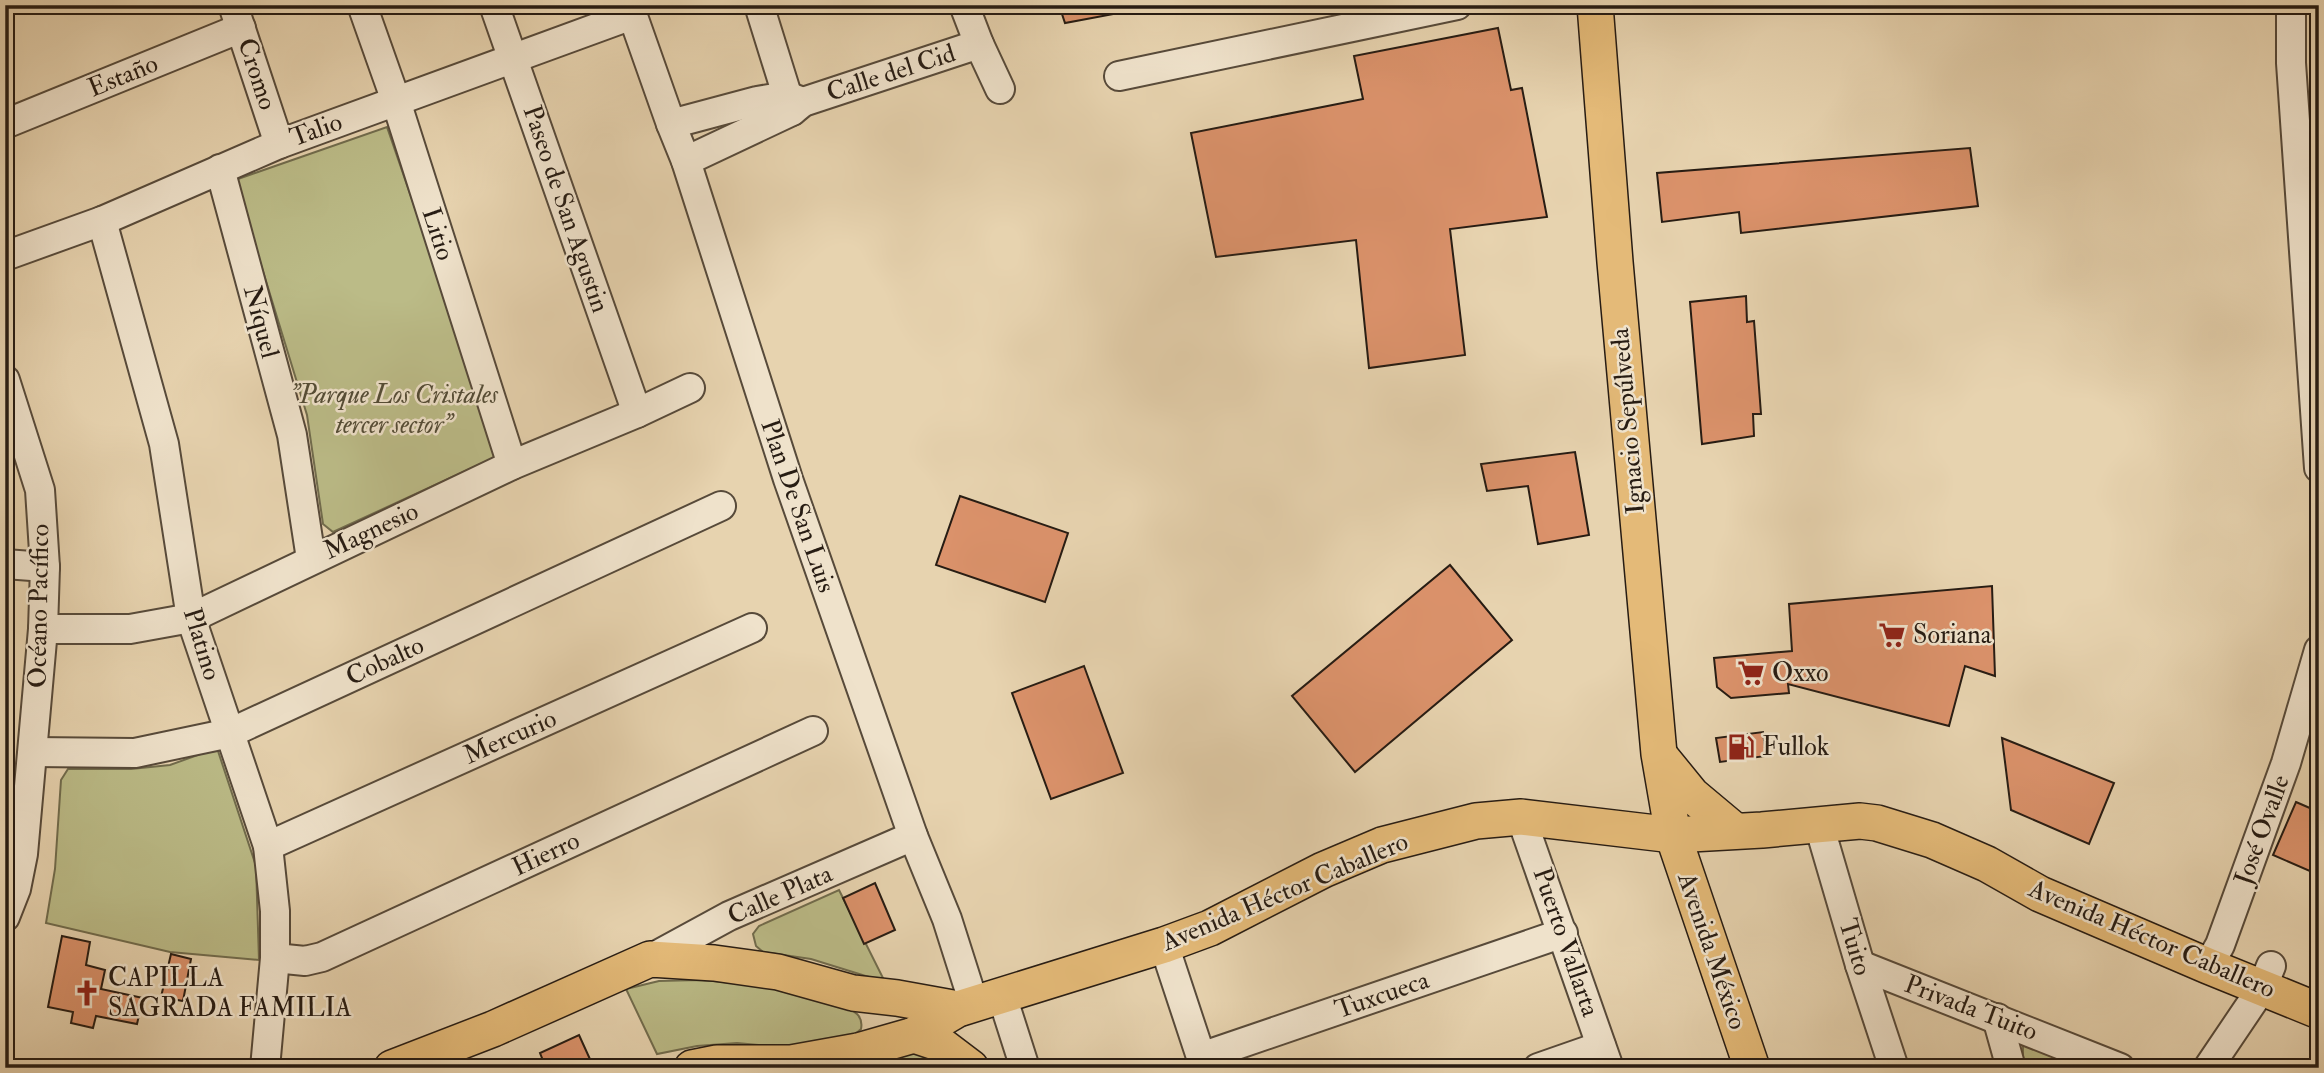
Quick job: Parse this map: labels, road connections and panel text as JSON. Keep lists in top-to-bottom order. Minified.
{"streets":{"main road":["Ignacio Sepúlveda","Avenida Héctor Caballero","Avenida México"],"street":["Calle del Cid","Cromo","Estaño","Talio","Paseo de San Agustin","Litio","Níquel","Plan De San Luis","Magnesio","Océano Pacífico","Platino","Cobalto","Mercurio","José Ovalle","Hierro","Calle Plata","Puerto Vallarta","Tuito","Tuxcueca","Privada Tuito"]},"crossings":[["Calle del Cid","Plan De San Luis"],["Cromo","Estaño"],["Cromo","Talio"],["Talio","Paseo de San Agustin"],["Talio","Litio"],["Talio","Níquel"],["Talio","Plan De San Luis"],["Talio","Platino"],["Paseo de San Agustin","Magnesio"],["Litio","Magnesio"],["Níquel","Magnesio"],["Ignacio Sepúlveda","Avenida Héctor Caballero"],["Ignacio Sepúlveda","Avenida México"],["Plan De San Luis","Avenida Héctor Caballero"],["Plan De San Luis","Calle Plata"],["Magnesio","Océano Pacífico"],["Magnesio","Platino"],["Océano Pacífico","Cobalto"],["Platino","Cobalto"],["Platino","Mercurio"],["Platino","Hierro"],["José Ovalle","Avenida Héctor Caballero"],["Avenida Héctor Caballero","Puerto Vallarta"],["Avenida Héctor Caballero","Tuito"],["Avenida Héctor Caballero","Avenida México"],["Puerto Vallarta","Tuxcueca"],["Tuito","Privada Tuito"]],"parks":["\"Parque Los Cristales tercer sector\""],"places":{"supermarket":["Soriana","Oxxo"],"fuel station":["Fullok"],"church":["CAPILLA SAGRADA FAMILIA"]}}
